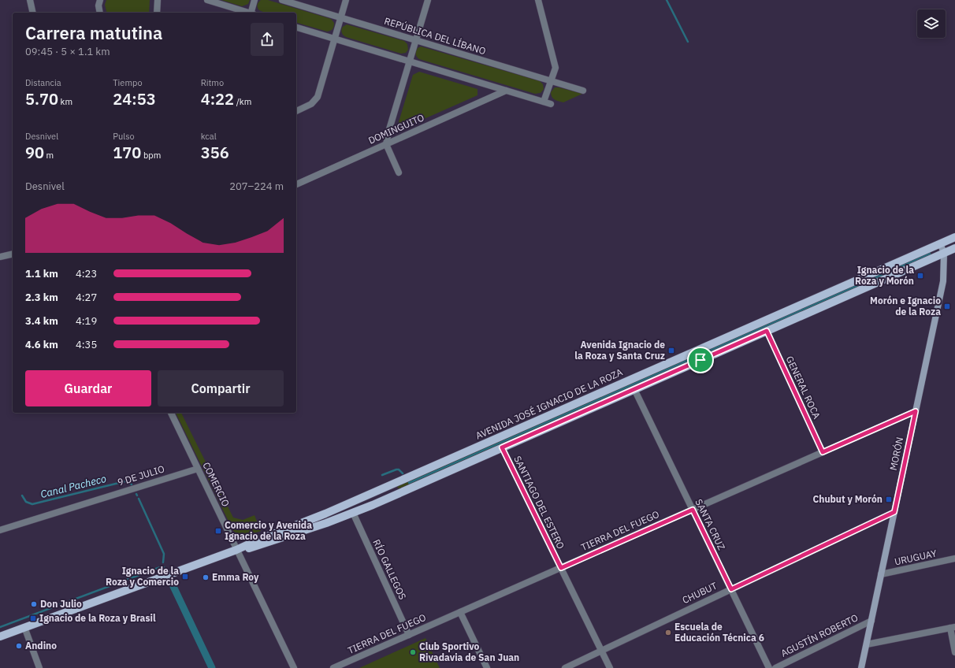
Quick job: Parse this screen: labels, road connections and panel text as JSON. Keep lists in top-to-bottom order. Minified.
{"streets":{"main road":["AVENIDA JOSÉ IGNACIO DE LA ROZA"],"street":["REPÚBLICA DEL LÍBANO","DOMINGUITO","GENERAL ROCA","MORÓN","9 DE JULIO","COMERCIO","SANTIAGO DEL ESTERO","SANTA CRUZ","TIERRA DEL FUEGO","URUGUAY","RÍO GALLEGOS","CHUBUT","AGUSTÍN ROBERTO"]},"crossings":[["GENERAL ROCA","AVENIDA JOSÉ IGNACIO DE LA ROZA"],["GENERAL ROCA","TIERRA DEL FUEGO"],["AVENIDA JOSÉ IGNACIO DE LA ROZA","MORÓN"],["AVENIDA JOSÉ IGNACIO DE LA ROZA","COMERCIO"],["AVENIDA JOSÉ IGNACIO DE LA ROZA","SANTIAGO DEL ESTERO"],["AVENIDA JOSÉ IGNACIO DE LA ROZA","SANTA CRUZ"],["AVENIDA JOSÉ IGNACIO DE LA ROZA","RÍO GALLEGOS"],["MORÓN","TIERRA DEL FUEGO"],["MORÓN","URUGUAY"],["MORÓN","CHUBUT"],["MORÓN","AGUSTÍN ROBERTO"],["9 DE JULIO","COMERCIO"],["SANTIAGO DEL ESTERO","TIERRA DEL FUEGO"],["SANTIAGO DEL ESTERO","CHUBUT"],["SANTA CRUZ","TIERRA DEL FUEGO"],["SANTA CRUZ","CHUBUT"],["TIERRA DEL FUEGO","RÍO GALLEGOS"]],"water":["Canal Pacheco"],"places":{"transit":["Ignacio de la Roza y Morón","Morón e Ignacio de la Roza","Avenida Ignacio de la Roza y Santa Cruz","Chubut y Morón","Comercio y Avenida Ignacio de la Roza","Ignacio de la Roza y Comercio","Ignacio de la Roza y Brasil"],"other":["Emma Roy","Don Julio","Escuela de Educación Técnica 6","Andino","Club Sportivo Rivadavia de San Juan"]},"page":{"heading":["Carrera matutina","09:45 · 5 × 1.1 km"],"stats":[["Distancia","5.70 km"],["Tiempo","24:53"],["Ritmo","4:22 /km"],["Desnivel","90 m"],["Pulso","170 bpm"],["kcal","356"]],"chart":["Desnivel","207–224 m"],"list":[{"name":"1.1 km","note":"4:23"},{"name":"2.3 km","note":"4:27"},{"name":"3.4 km","note":"4:19"},{"name":"4.6 km","note":"4:35"}],"buttons":["Guardar","Compartir"]}}
